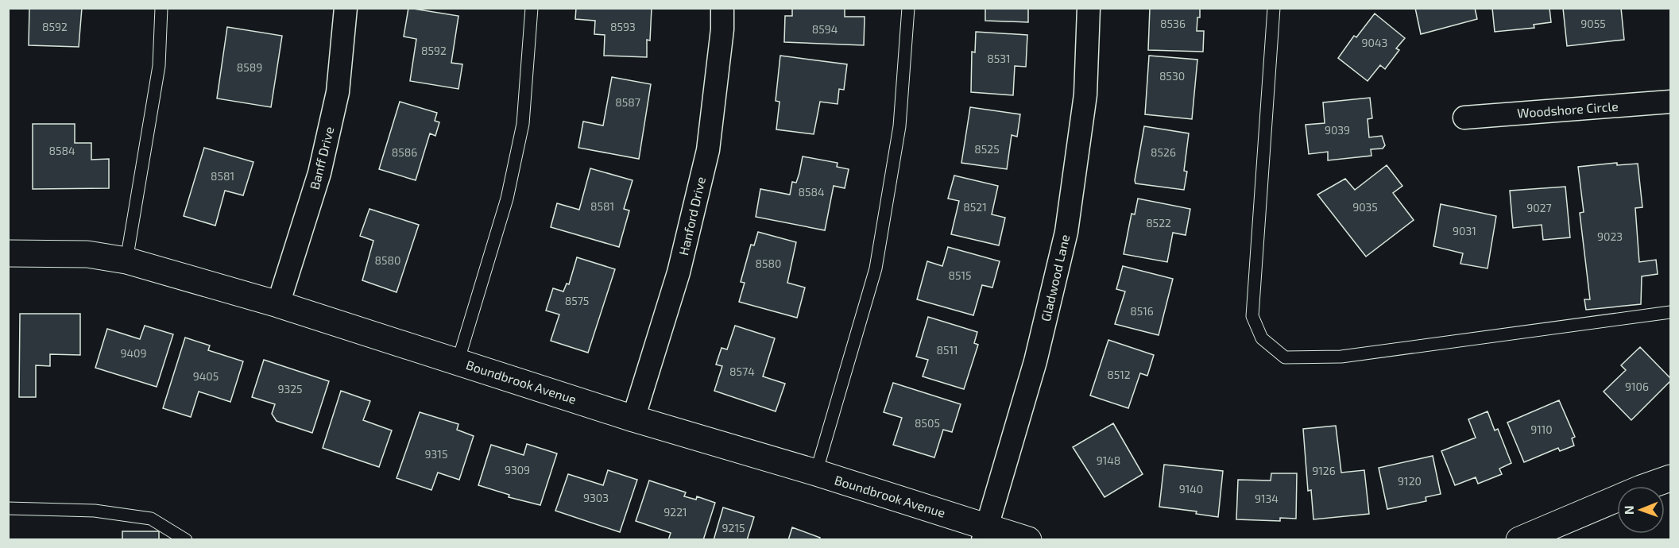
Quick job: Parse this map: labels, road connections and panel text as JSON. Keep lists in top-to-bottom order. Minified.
{"streets":{"street":["Woodshore Circle","Banff Drive","Hanford Drive","Gladwood Lane","Boundbrook Avenue"]},"crossings":[["Banff Drive","Boundbrook Avenue"],["Hanford Drive","Boundbrook Avenue"],["Gladwood Lane","Boundbrook Avenue"]],"house_numbers":["8536","9055","8592","8593","8594","9043","8592","8531","8589","8530","8587","9039","8525","8584","8586","8526","8581","8584","8581","8521","9035","9027","8522","9031","9023","8580","8580","8515","8575","8516","8511","9409","8574","8512","9405","9106","9325","8505","9110","9315","9148","9309","9126","9120","9140","9303","9134","9221","9215"],"north":"left"}
